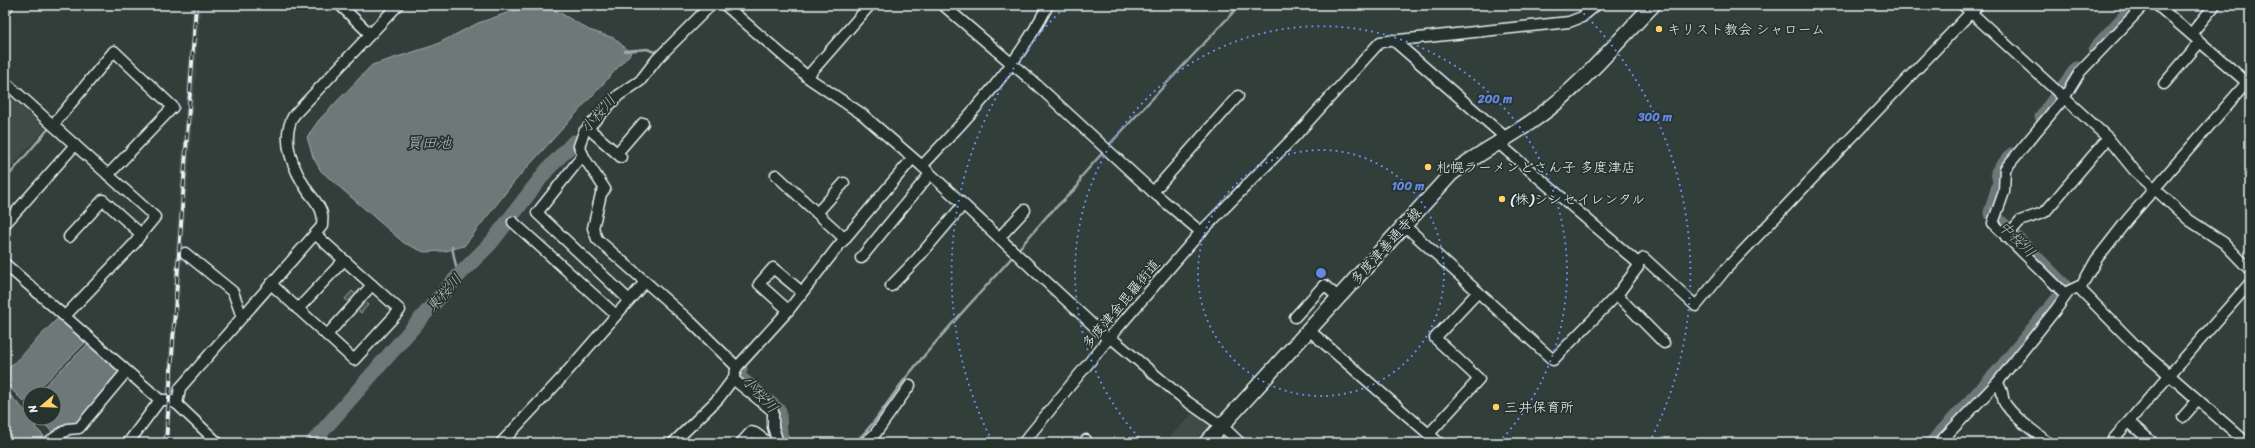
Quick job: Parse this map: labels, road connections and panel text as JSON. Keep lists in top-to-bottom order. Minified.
{"streets":{"main road":["多度津善通寺線"],"street":["多度津金毘羅街道"]},"water":["小桜川","買田池","中桜川","東桜川"],"places":["キリスト教会 シャローム","札幌ラーメンどさん子 多度津店","(株)シンセイレンタル","三井保育所"],"north":"left","rings":["200 m","300 m","100 m"]}
